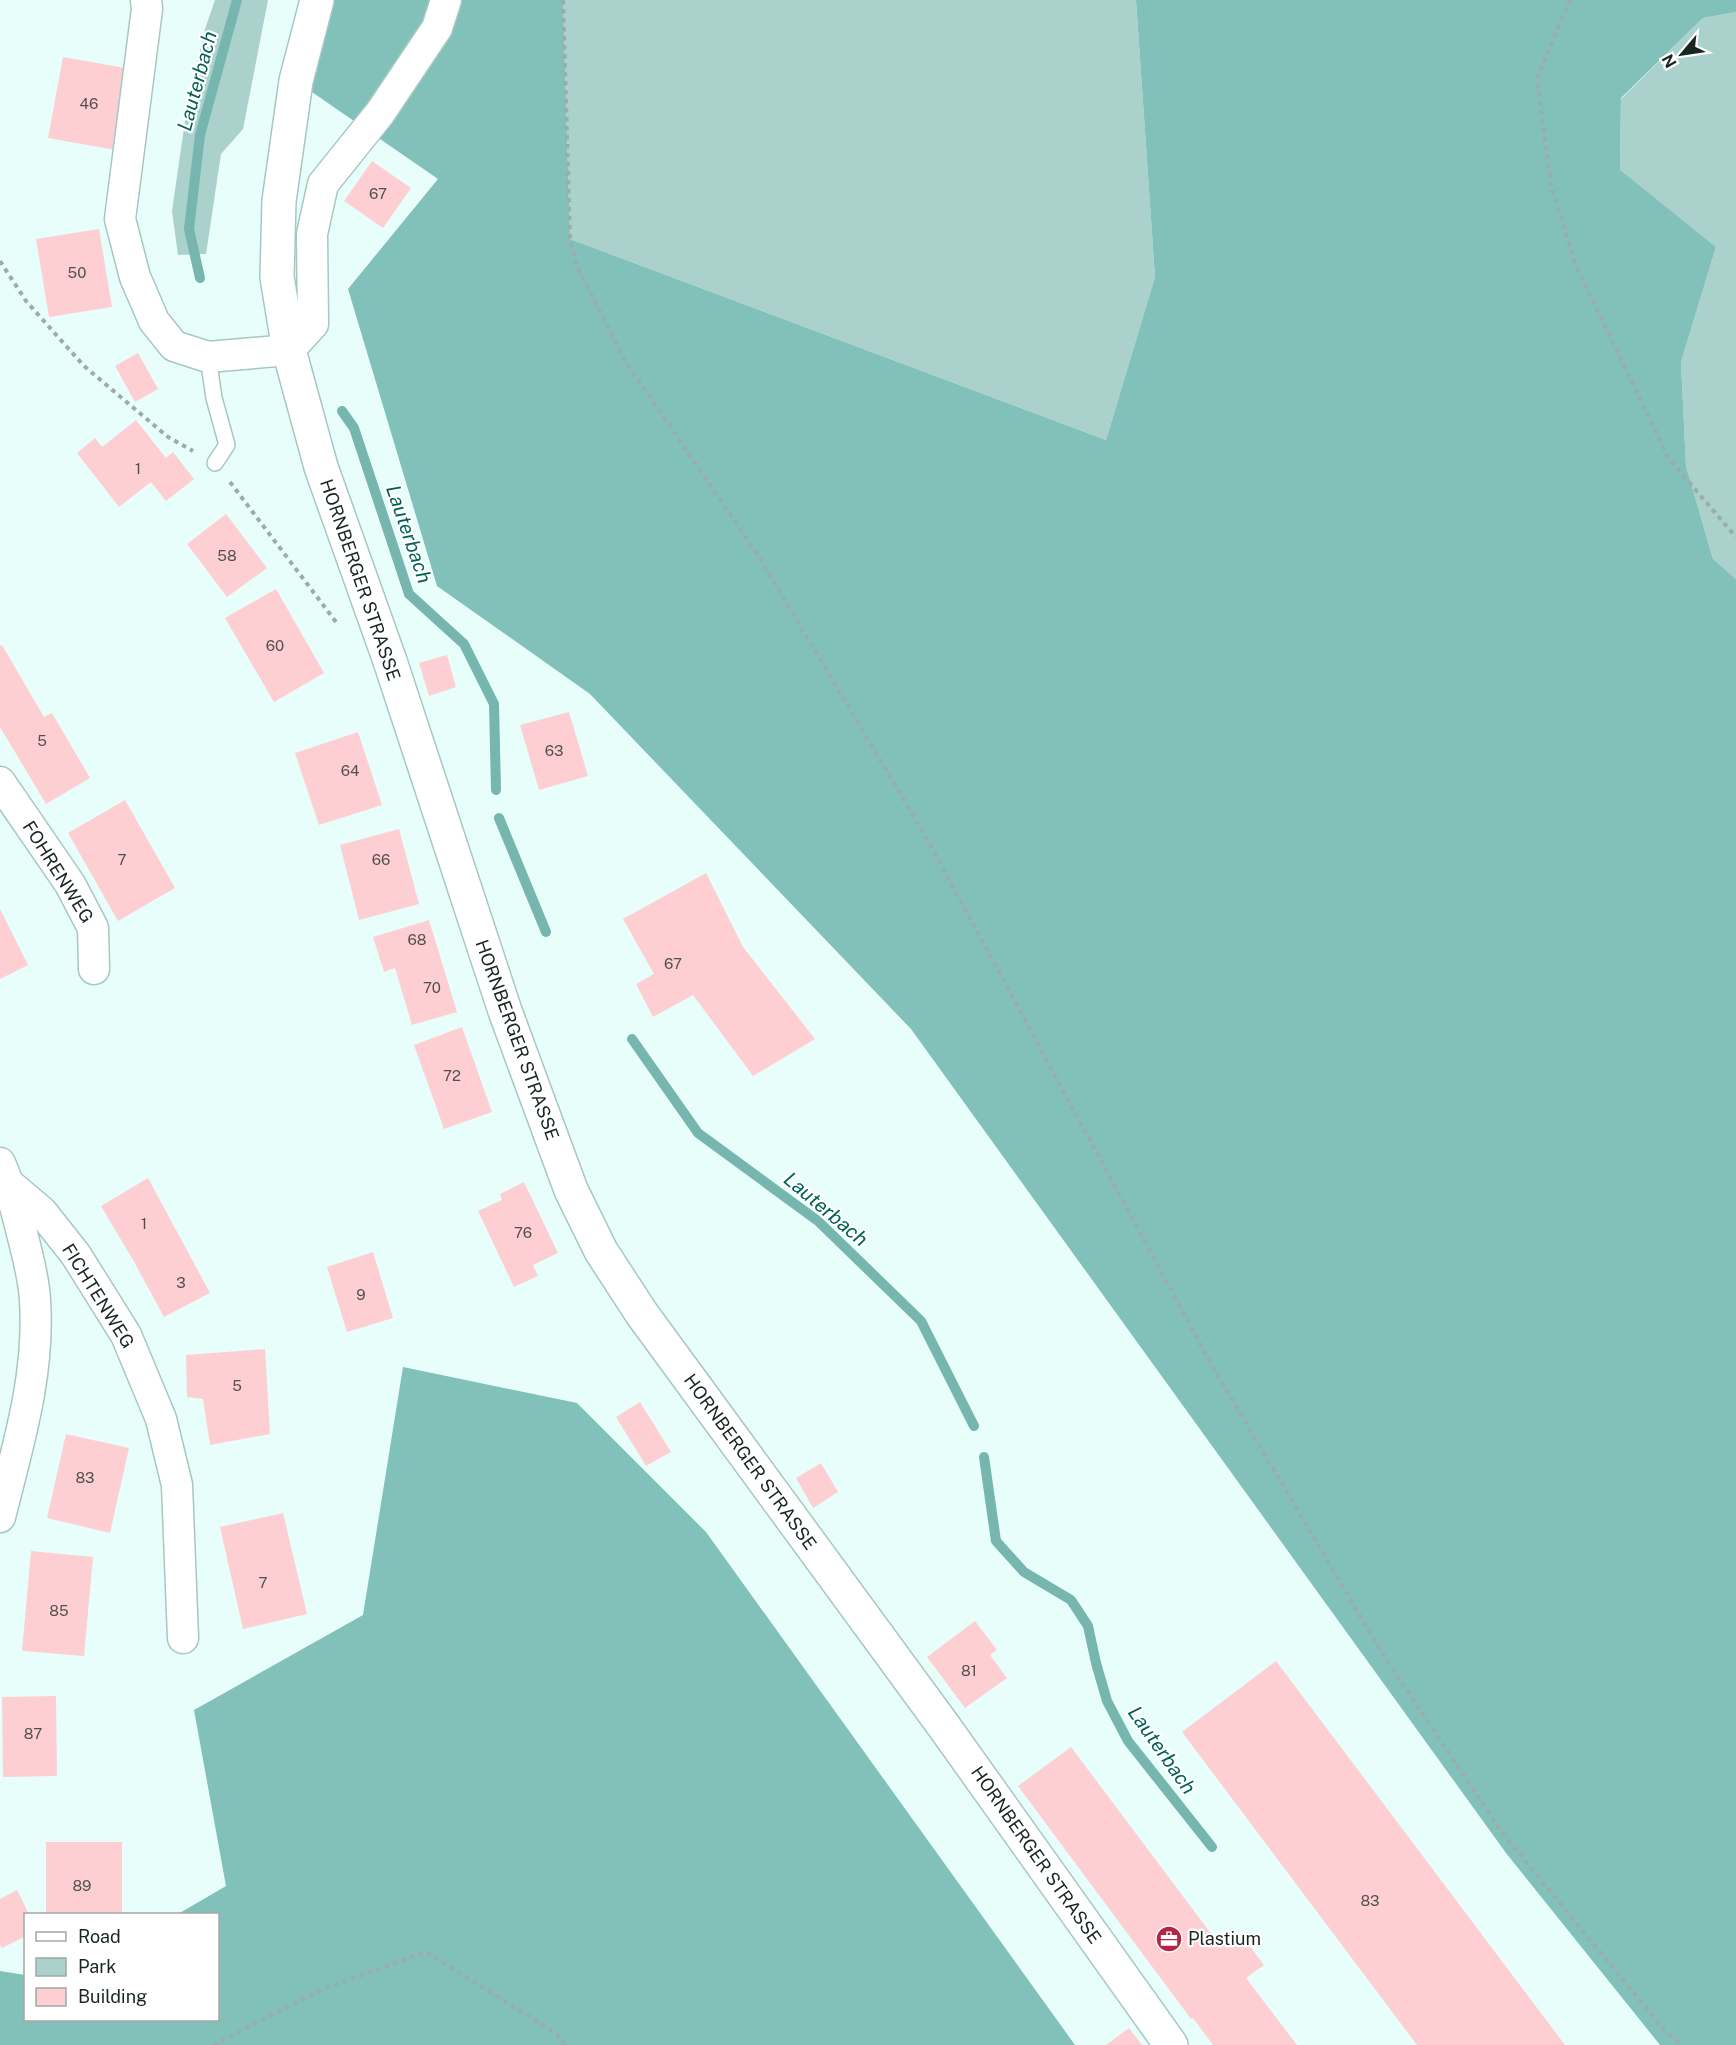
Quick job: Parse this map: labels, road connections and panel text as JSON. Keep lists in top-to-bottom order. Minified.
{"streets":{"main road":["HORNBERGER STRASSE"],"street":["FOHRENWEG","FICHTENWEG"]},"water":["Lauterbach"],"places":{"office":["Plastium"]},"house_numbers":["46","67","50","1","58","60","5","63","64","7","66","68","67","70","72","1","76","3","9","5","83","7","85","81","87","89","83"],"legend":["Road","Park","Building"],"north":"bottom left"}
